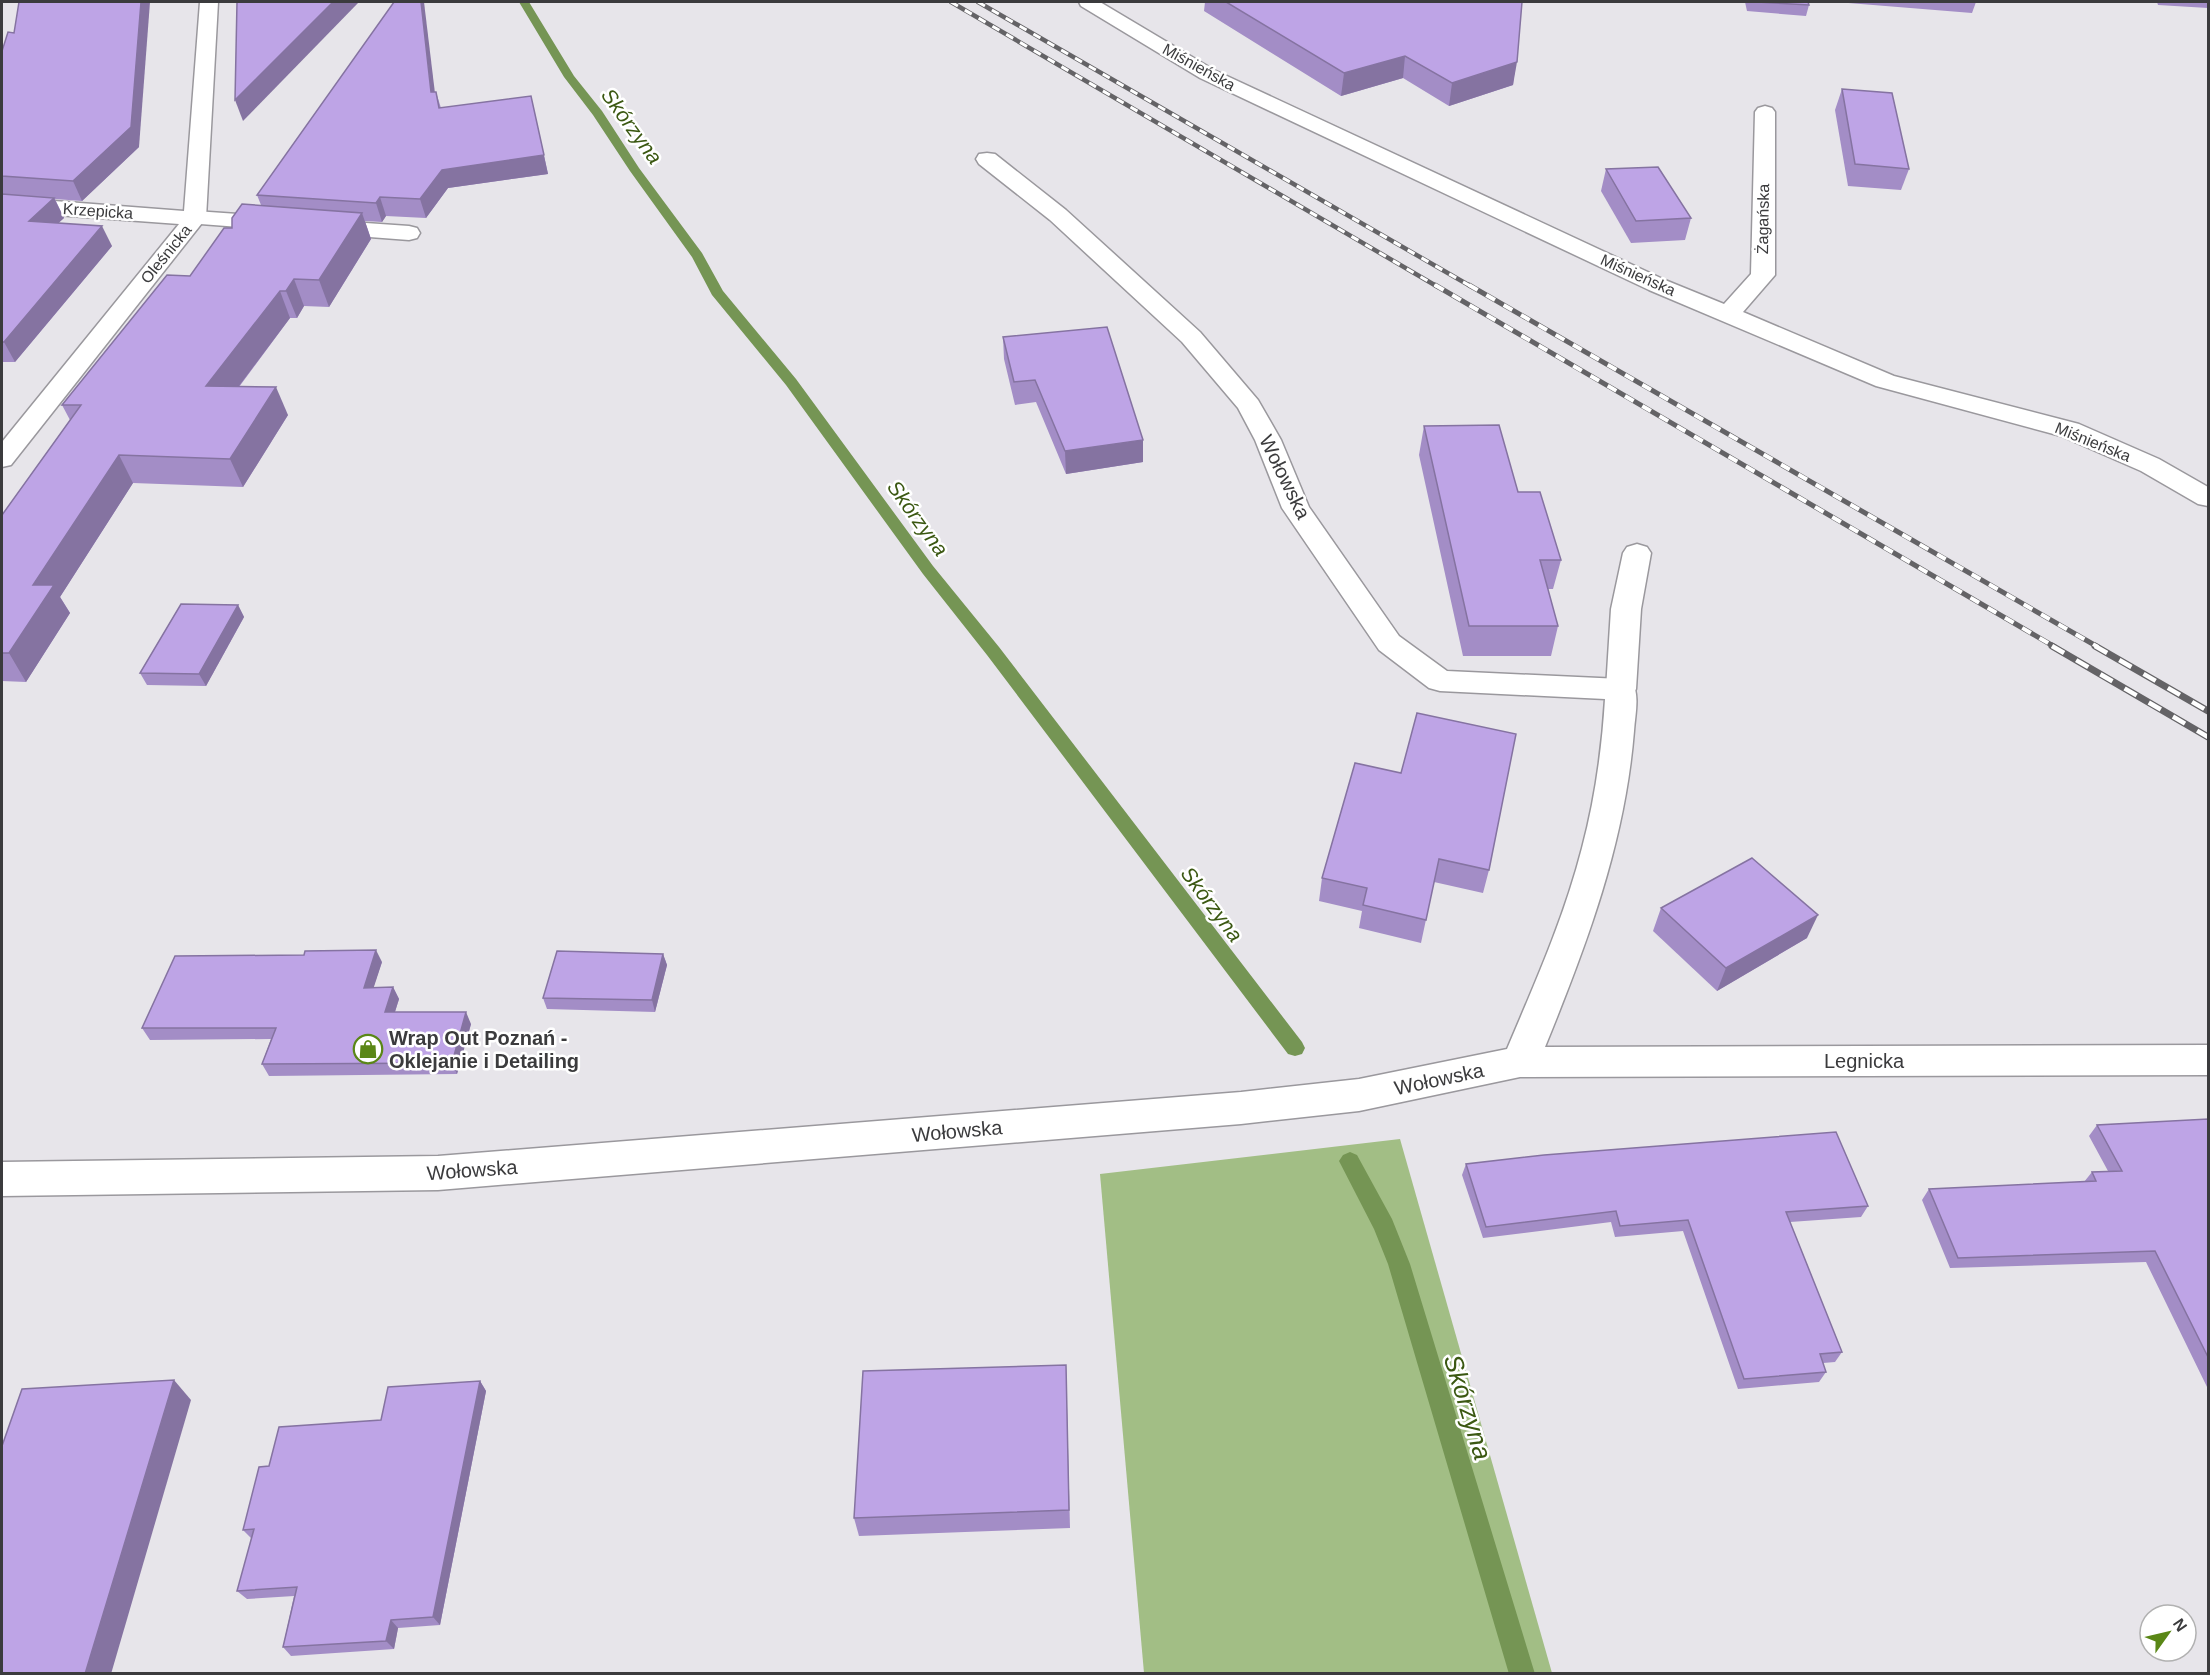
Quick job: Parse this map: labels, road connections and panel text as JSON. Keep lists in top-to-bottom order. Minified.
{"streets":{"street":["Miśnieńska","Krzepicka","Żagańska","Oleśnicka","Wołowska","Legnicka"]},"crossings":[["Miśnieńska","Żagańska"],["Krzepicka","Oleśnicka"],["Wołowska","Legnicka"]],"water":["Skórzyna"],"places":{"shop":["Wrap Out Poznań - Oklejanie i Detailing"]},"north":"top right"}
